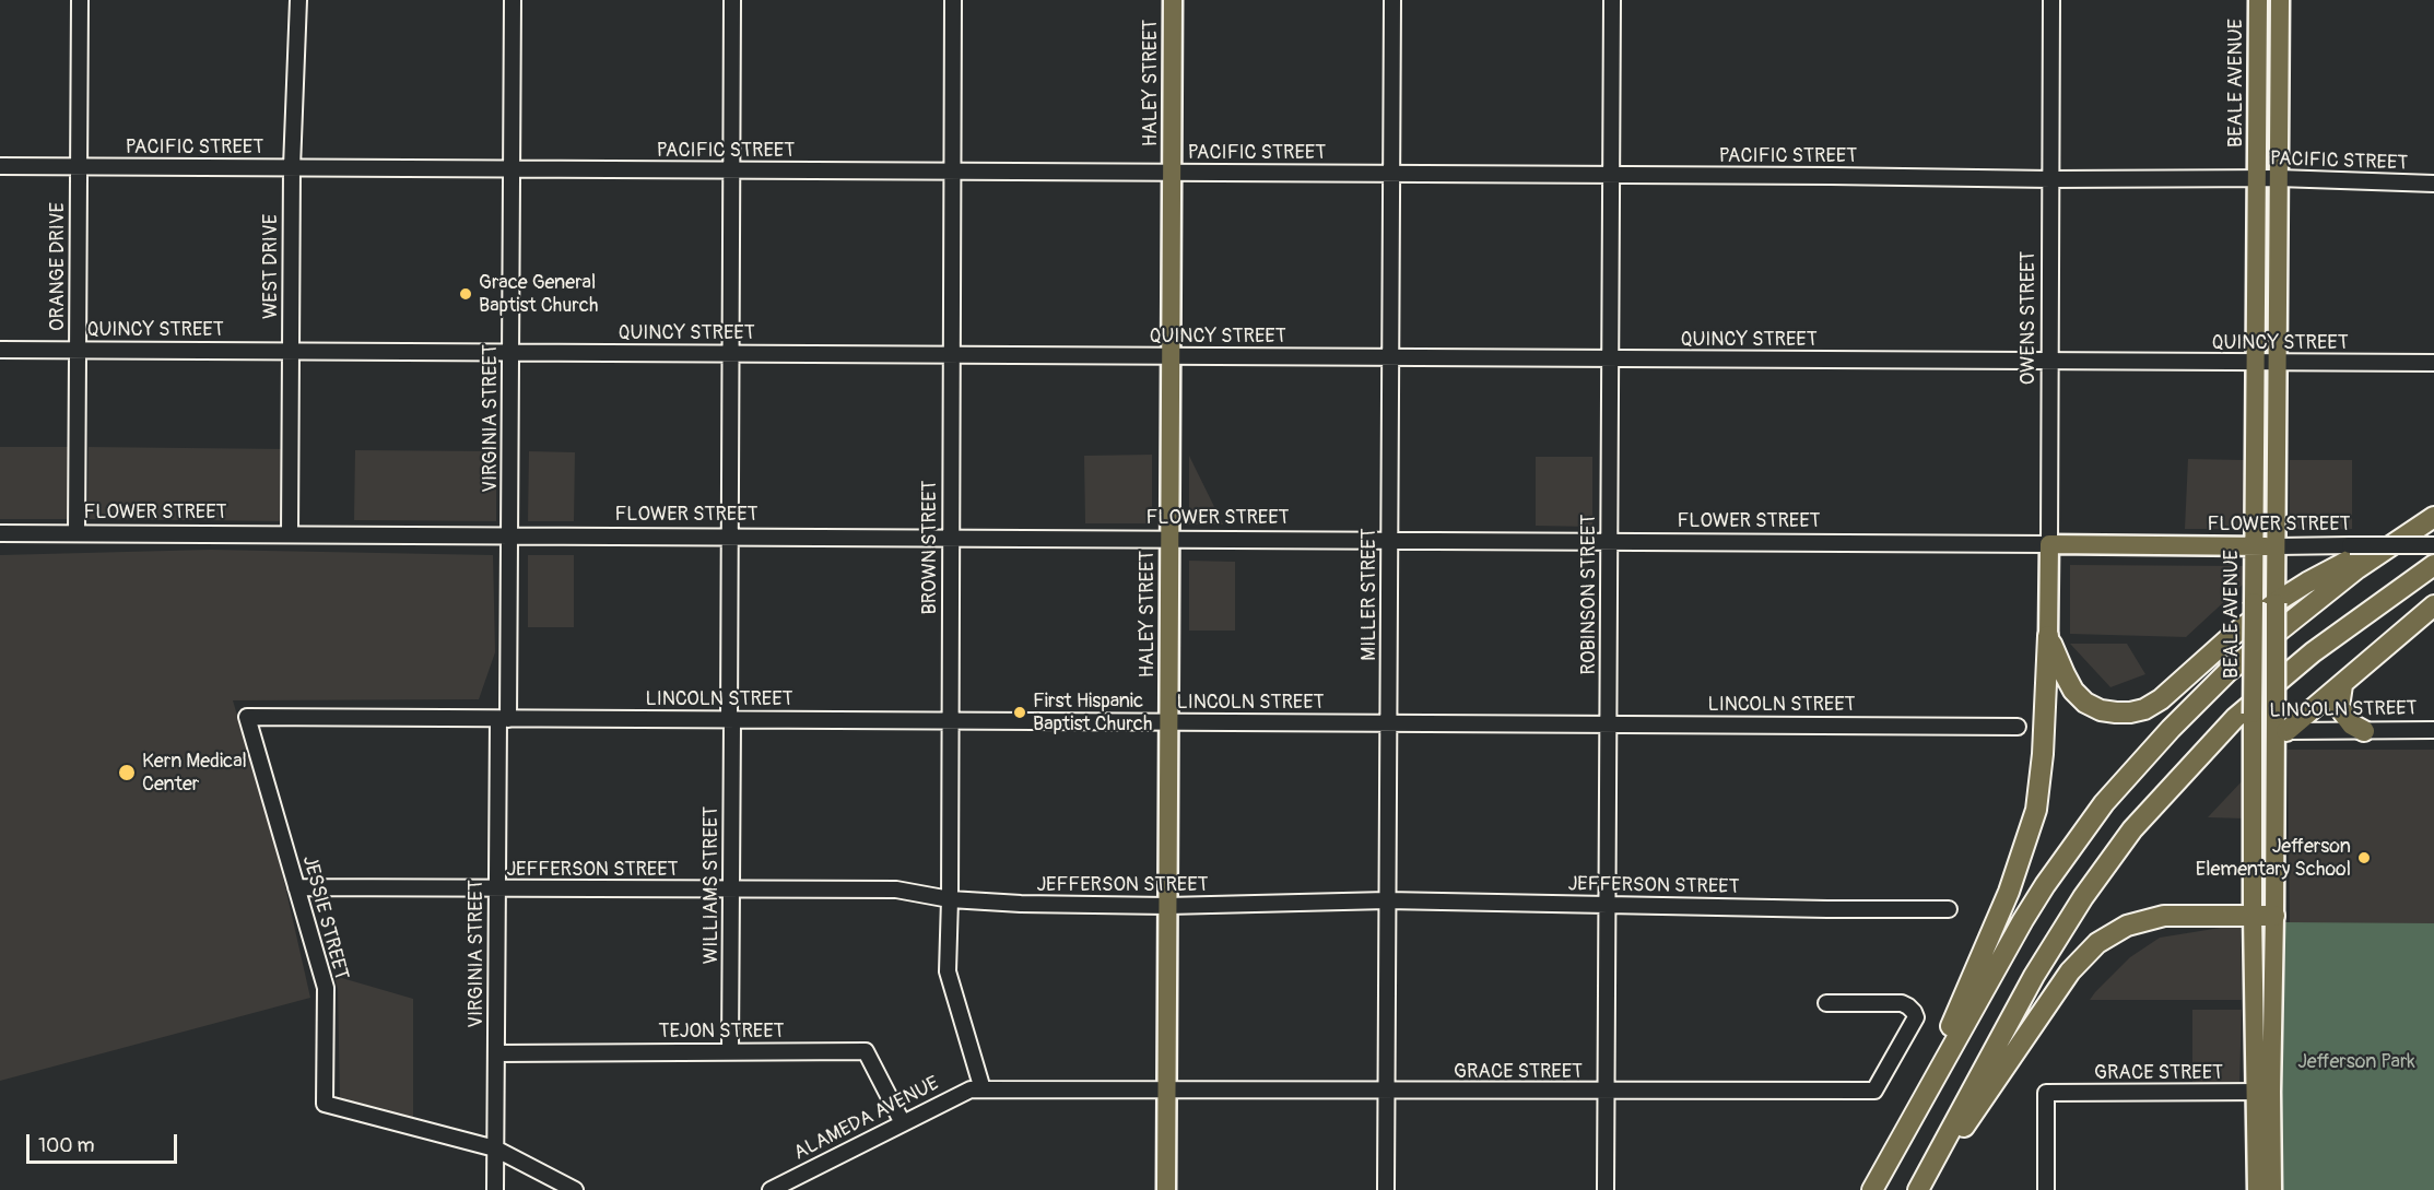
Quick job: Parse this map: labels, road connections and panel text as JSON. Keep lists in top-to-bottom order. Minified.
{"streets":{"main road":["HALEY STREET","BEALE AVENUE","OWENS STREET","FLOWER STREET","LINCOLN STREET"],"street":["PACIFIC STREET","ORANGE DRIVE","WEST DRIVE","QUINCY STREET","VIRGINIA STREET","BROWN STREET","MILLER STREET","ROBINSON STREET","JEFFERSON STREET","WILLIAMS STREET","JESSIE STREET","TEJON STREET","GRACE STREET","ALAMEDA AVENUE"]},"crossings":[["HALEY STREET","PACIFIC STREET"],["HALEY STREET","QUINCY STREET"],["HALEY STREET","FLOWER STREET"],["HALEY STREET","LINCOLN STREET"],["HALEY STREET","JEFFERSON STREET"],["HALEY STREET","GRACE STREET"],["BEALE AVENUE","PACIFIC STREET"],["BEALE AVENUE","QUINCY STREET"],["BEALE AVENUE","FLOWER STREET"],["BEALE AVENUE","LINCOLN STREET"],["BEALE AVENUE","GRACE STREET"],["PACIFIC STREET","ORANGE DRIVE"],["PACIFIC STREET","WEST DRIVE"],["PACIFIC STREET","OWENS STREET"],["PACIFIC STREET","VIRGINIA STREET"],["PACIFIC STREET","BROWN STREET"],["PACIFIC STREET","MILLER STREET"],["PACIFIC STREET","ROBINSON STREET"],["PACIFIC STREET","WILLIAMS STREET"],["ORANGE DRIVE","QUINCY STREET"],["ORANGE DRIVE","FLOWER STREET"],["WEST DRIVE","QUINCY STREET"],["WEST DRIVE","FLOWER STREET"],["OWENS STREET","QUINCY STREET"],["OWENS STREET","FLOWER STREET"],["QUINCY STREET","VIRGINIA STREET"],["QUINCY STREET","BROWN STREET"],["QUINCY STREET","MILLER STREET"],["QUINCY STREET","ROBINSON STREET"],["QUINCY STREET","WILLIAMS STREET"],["VIRGINIA STREET","FLOWER STREET"],["VIRGINIA STREET","LINCOLN STREET"],["VIRGINIA STREET","JEFFERSON STREET"],["VIRGINIA STREET","JESSIE STREET"],["VIRGINIA STREET","TEJON STREET"],["FLOWER STREET","BROWN STREET"],["FLOWER STREET","MILLER STREET"],["FLOWER STREET","ROBINSON STREET"],["FLOWER STREET","WILLIAMS STREET"],["BROWN STREET","LINCOLN STREET"],["BROWN STREET","JEFFERSON STREET"],["BROWN STREET","GRACE STREET"],["BROWN STREET","ALAMEDA AVENUE"],["MILLER STREET","LINCOLN STREET"],["MILLER STREET","JEFFERSON STREET"],["MILLER STREET","GRACE STREET"],["ROBINSON STREET","LINCOLN STREET"],["ROBINSON STREET","JEFFERSON STREET"],["ROBINSON STREET","GRACE STREET"],["LINCOLN STREET","WILLIAMS STREET"],["LINCOLN STREET","JESSIE STREET"],["JEFFERSON STREET","WILLIAMS STREET"],["JEFFERSON STREET","JESSIE STREET"],["WILLIAMS STREET","TEJON STREET"],["TEJON STREET","ALAMEDA AVENUE"],["GRACE STREET","ALAMEDA AVENUE"]],"parks":["Jefferson Park"],"places":["Grace General Baptist Church","First Hispanic Baptist Church","Kern Medical Center","Jefferson Elementary School"],"scale_bar":"100 m"}
